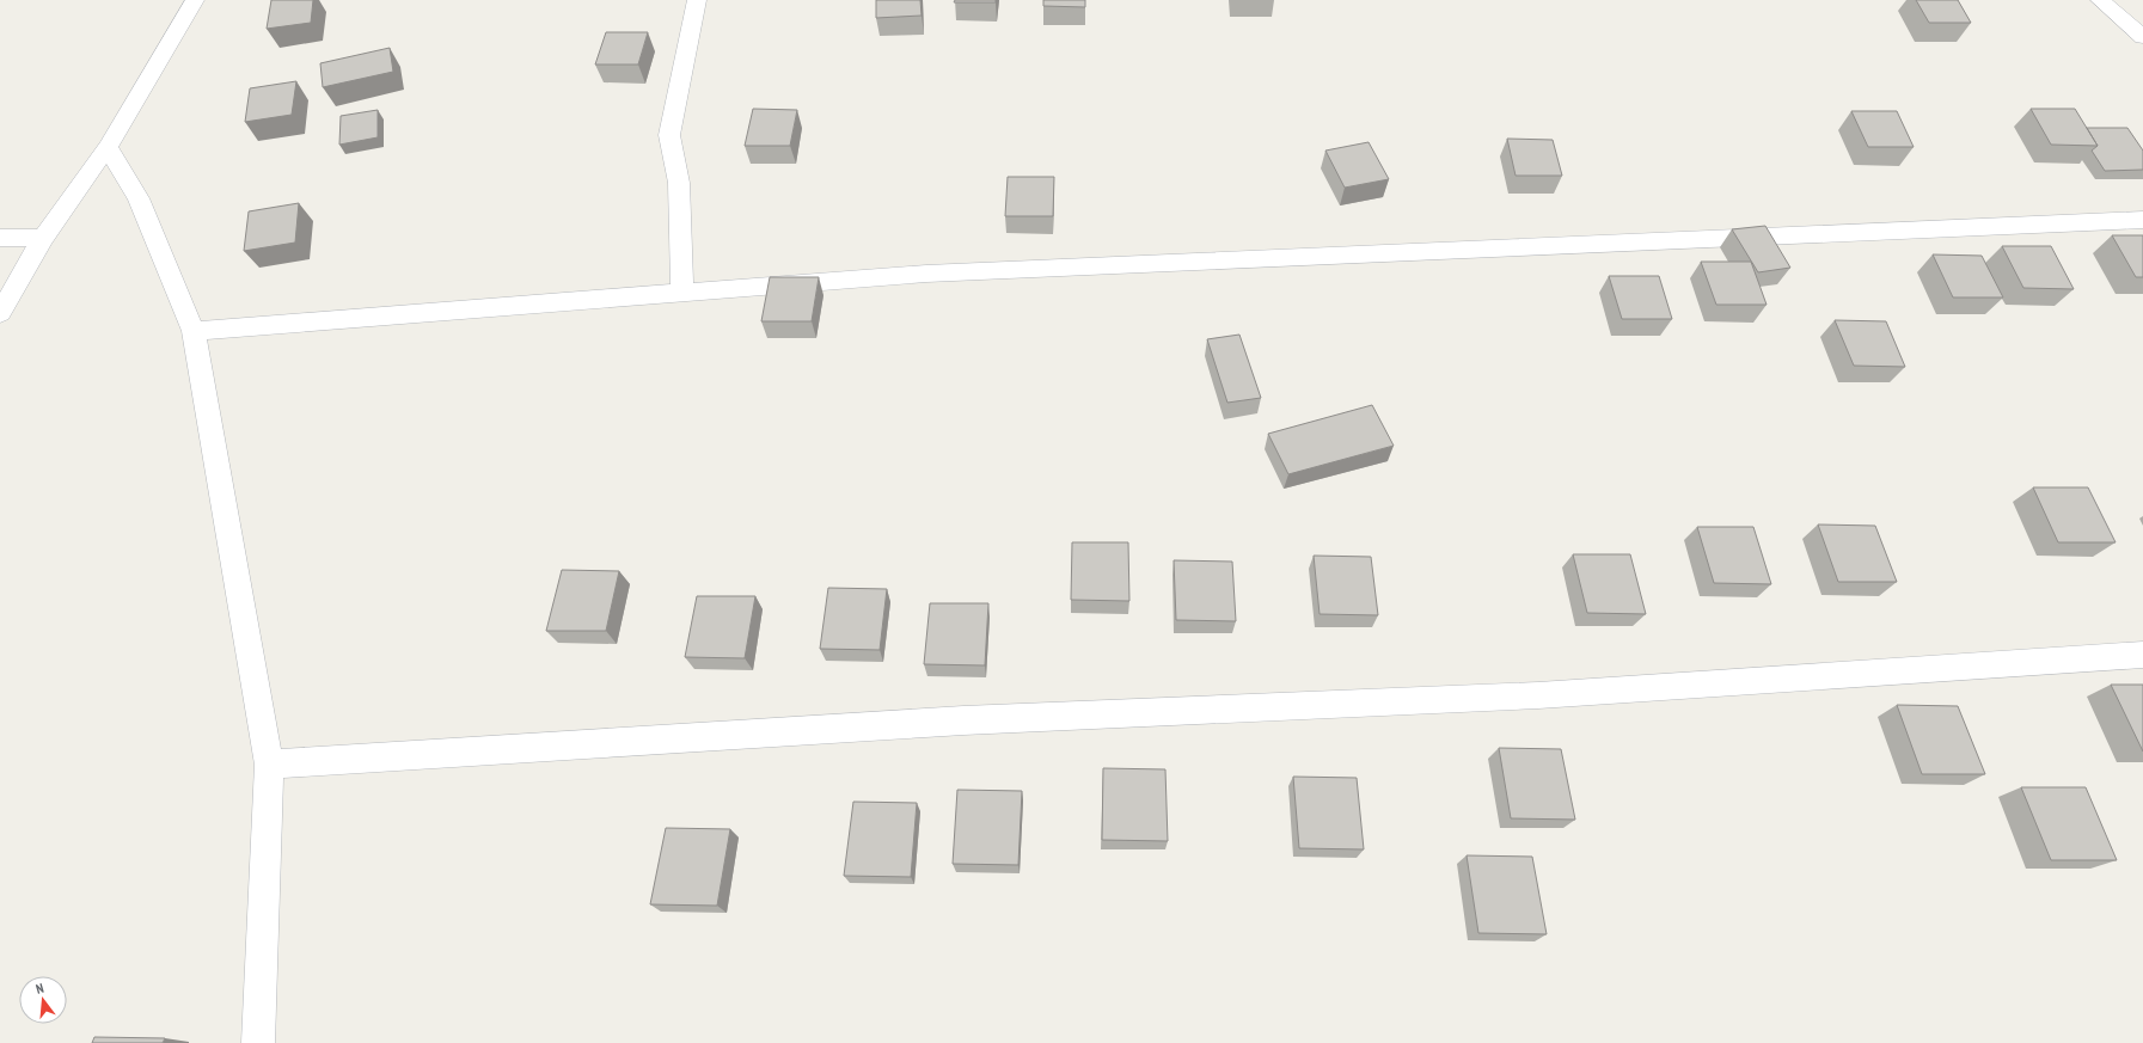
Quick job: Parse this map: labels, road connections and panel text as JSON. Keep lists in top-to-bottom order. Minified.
{"north":"top"}
